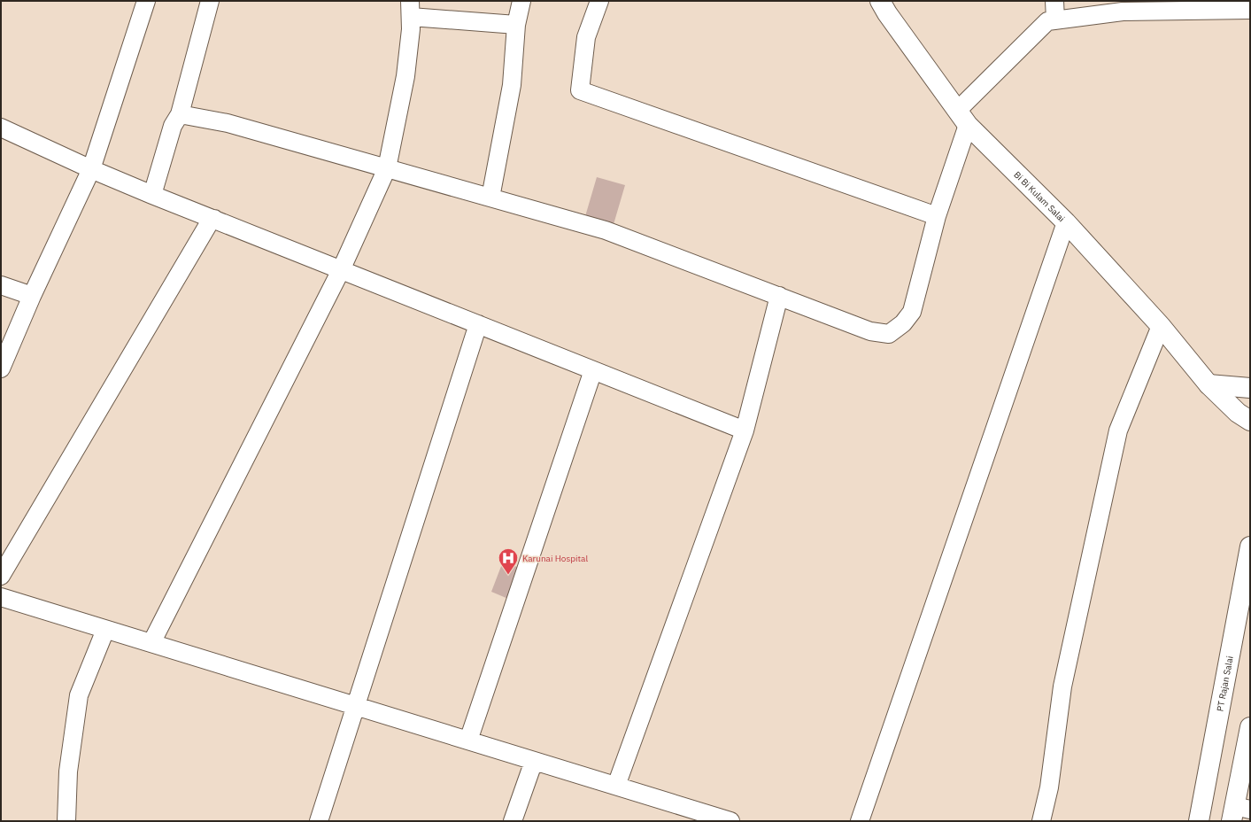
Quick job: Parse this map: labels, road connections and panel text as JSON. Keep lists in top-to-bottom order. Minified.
{"streets":{"street":["Bi Bi Kulam Salai","PT Rajan Salai"]},"places":{"hospital":["Karunai Hospital"]}}
